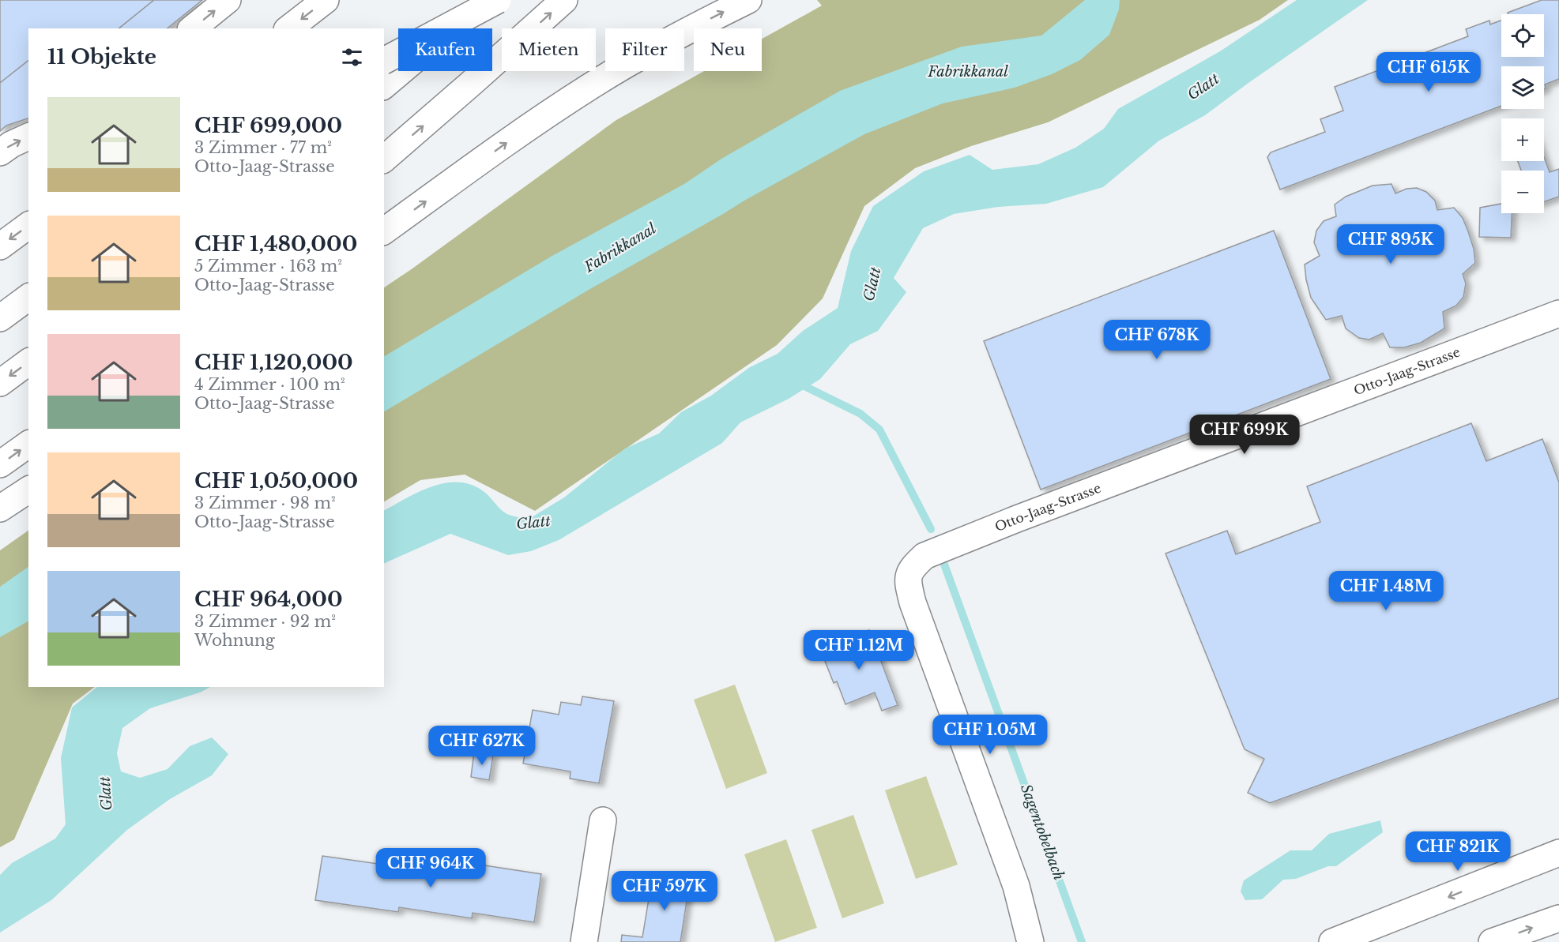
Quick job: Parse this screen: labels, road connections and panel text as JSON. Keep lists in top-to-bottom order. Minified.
{"streets":{"main road":["Otto-Jaag-Strasse"]},"water":["Fabrikkanal","Glatt","Sagentobelbach"],"page":{"map_buttons":["+","−"],"chip":["Kaufen","Mieten","Filter","Neu"],"heading":"11 Objekte","price":["CHF 615K","CHF 895K","CHF 678K","CHF 699K","CHF 1.48M","CHF 1.12M","CHF 1.05M","CHF 627K","CHF 821K","CHF 964K","CHF 597K"],"list":[{"name":"CHF 699,000","note":"3 Zimmer · 77 m² · Otto-Jaag-Strasse"},{"name":"CHF 1,480,000","note":"5 Zimmer · 163 m² · Otto-Jaag-Strasse"},{"name":"CHF 1,120,000","note":"4 Zimmer · 100 m² · Otto-Jaag-Strasse"},{"name":"CHF 1,050,000","note":"3 Zimmer · 98 m² · Otto-Jaag-Strasse"},{"name":"CHF 964,000","note":"3 Zimmer · 92 m² · Wohnung"}]}}
